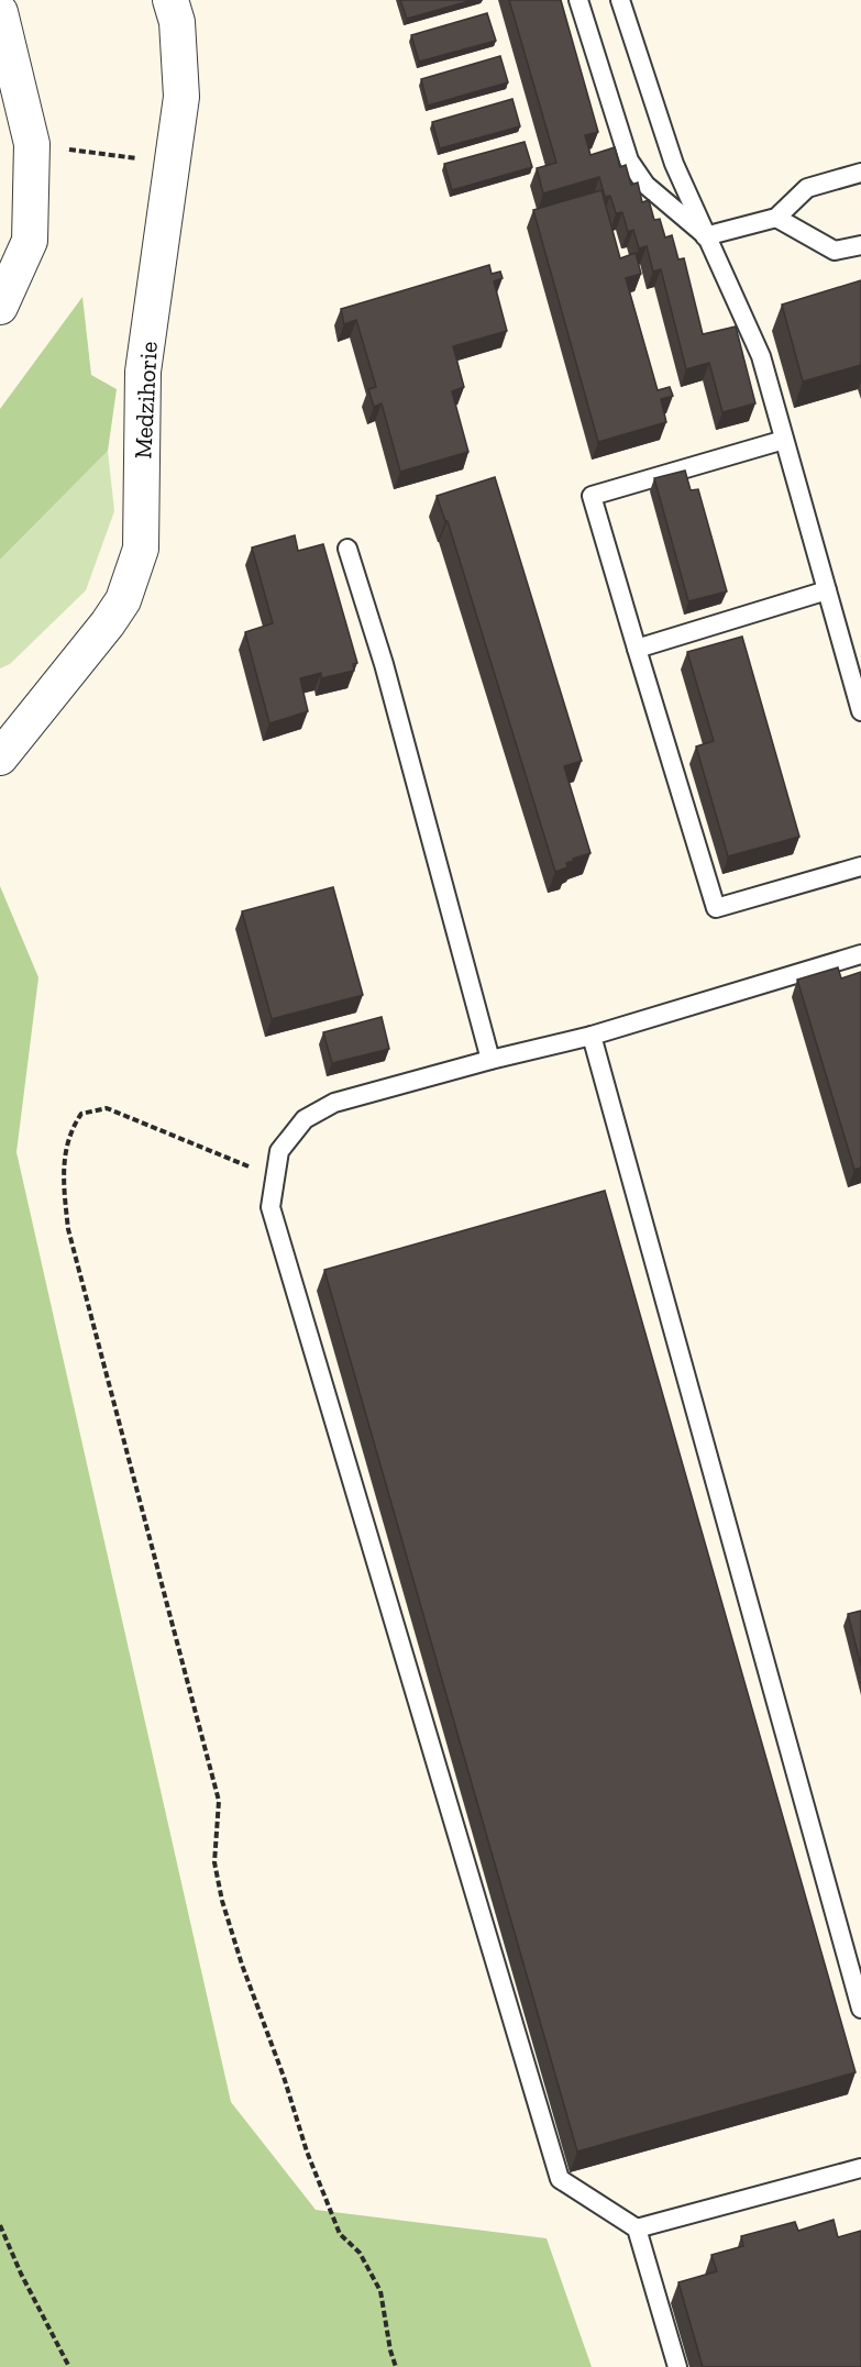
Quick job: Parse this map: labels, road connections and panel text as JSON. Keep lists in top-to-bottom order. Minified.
{"streets":{"street":["Medzihorie"]}}
